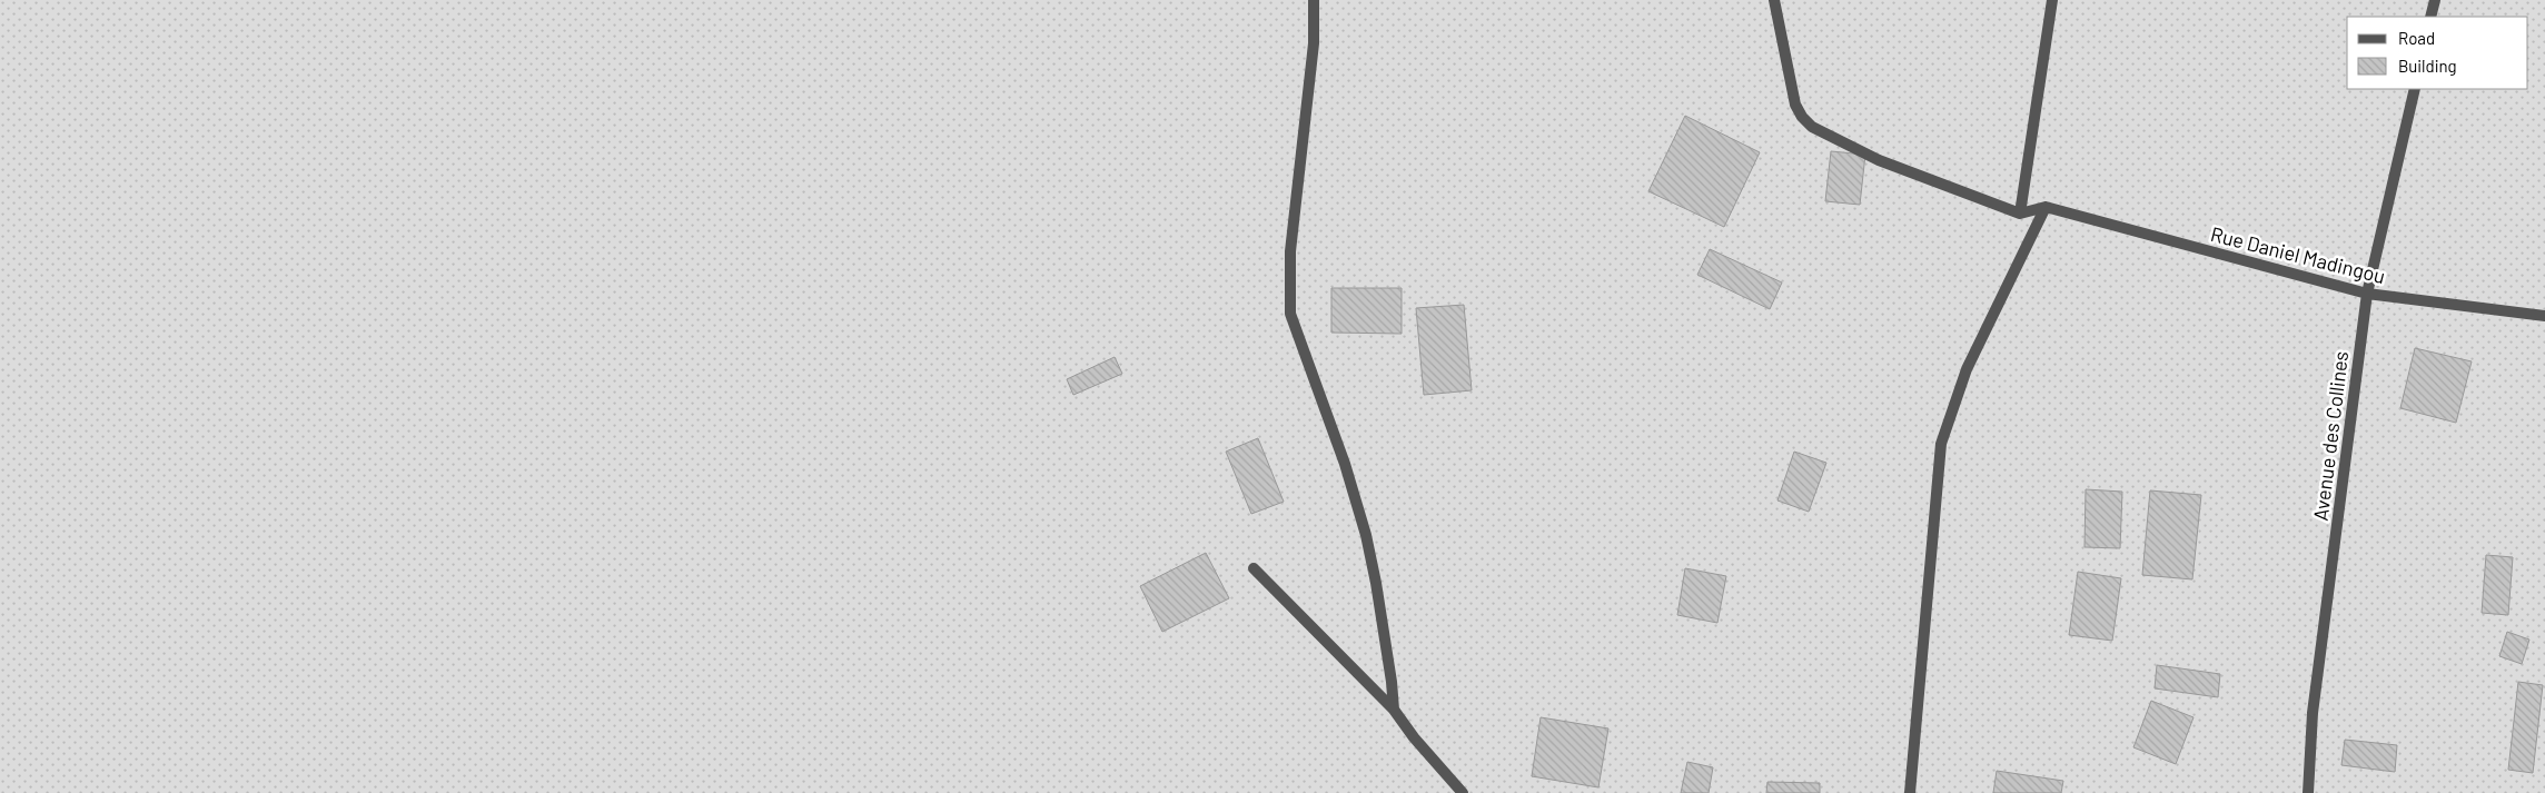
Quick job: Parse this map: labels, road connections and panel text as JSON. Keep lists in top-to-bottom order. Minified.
{"streets":{"street":["Rue Daniel Madingou","Avenue des Collines"]},"crossings":[["Rue Daniel Madingou","Avenue des Collines"]],"legend":["Road","Building"]}
